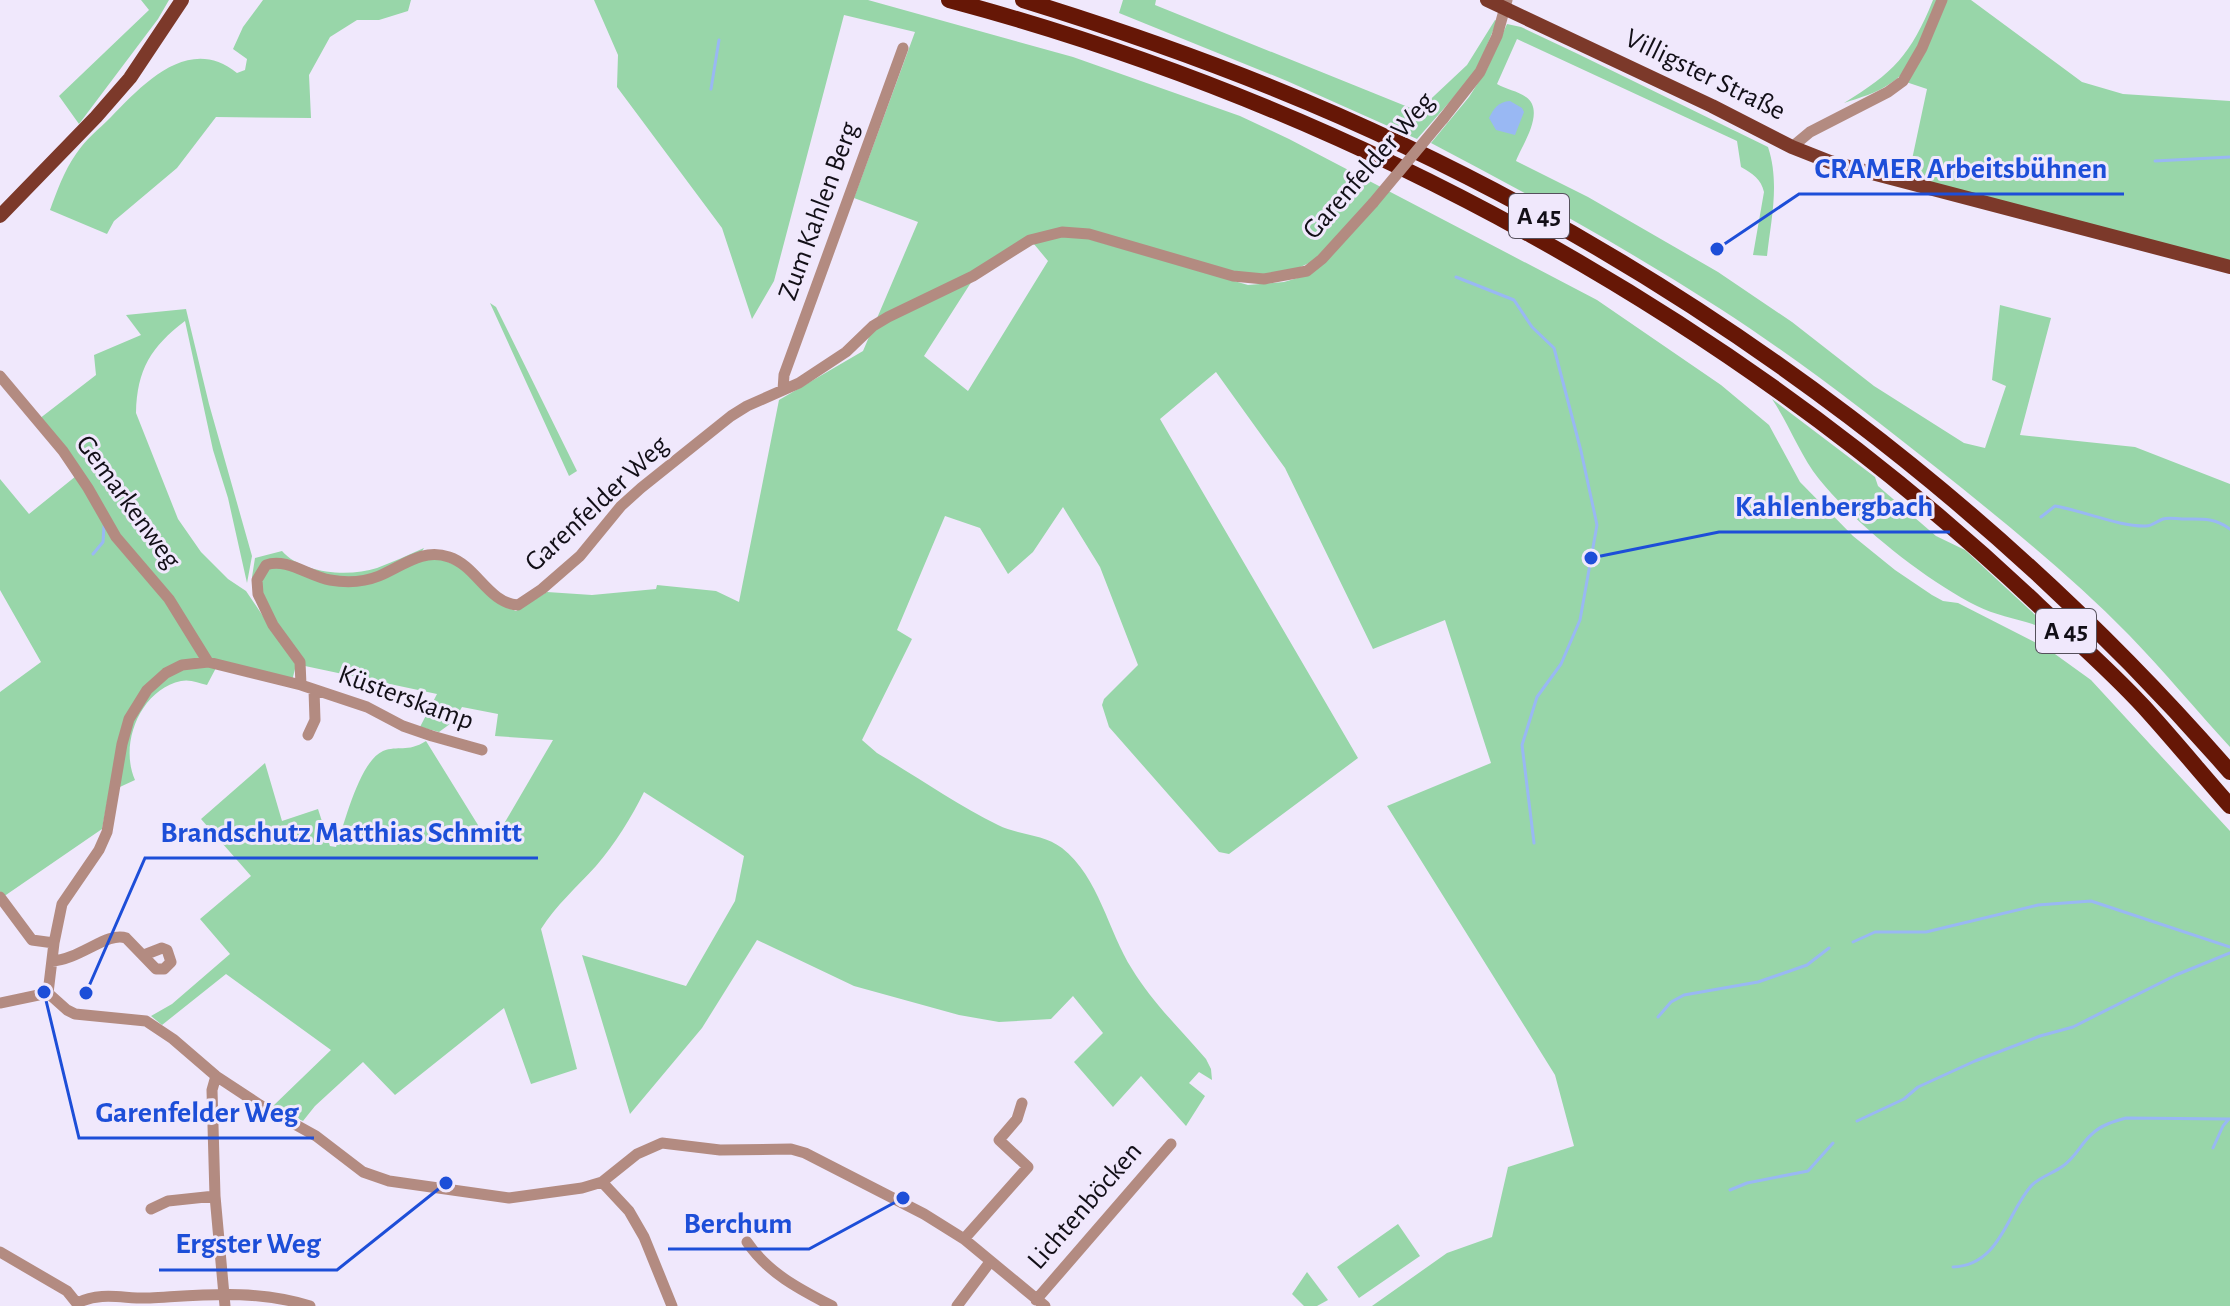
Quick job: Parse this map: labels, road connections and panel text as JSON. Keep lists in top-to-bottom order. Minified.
{"streets":{"highway":["A 45"],"main road":["Villigster Straße"],"street":["Garenfelder Weg","Zum Kahlen Berg","Gemarkenweg","Küsterskamp","Lichtenböcken"]},"crossings":[["Villigster Straße","Garenfelder Weg"],["Garenfelder Weg","Zum Kahlen Berg"],["Garenfelder Weg","Küsterskamp"]],"places":["CRAMER Arbeitsbühnen","Kahlenbergbach","Garenfelder Weg","Brandschutz Matthias Schmitt","Ergster Weg","Berchum"]}
